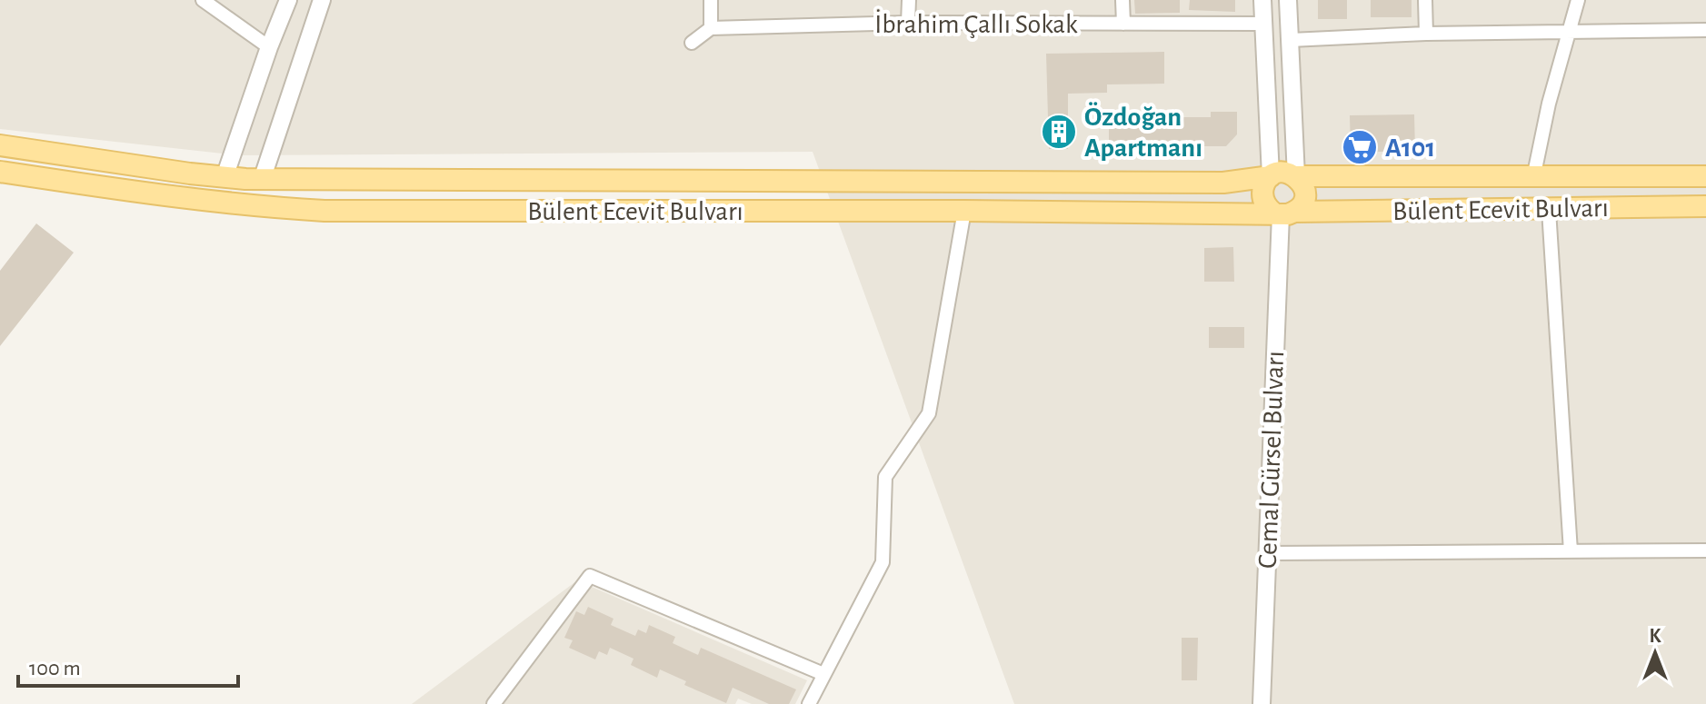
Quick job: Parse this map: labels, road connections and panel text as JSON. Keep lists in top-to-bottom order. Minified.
{"streets":{"main road":["Bülent Ecevit Bulvarı"],"street":["İbrahim Çallı Sokak","Cemal Gürsel Bulvarı"]},"crossings":[["Bülent Ecevit Bulvarı","Cemal Gürsel Bulvarı"]],"places":{"building":["Özdoğan Apartmanı"],"supermarket":["A101"]},"scale_bar":"100 m","north":"top"}
